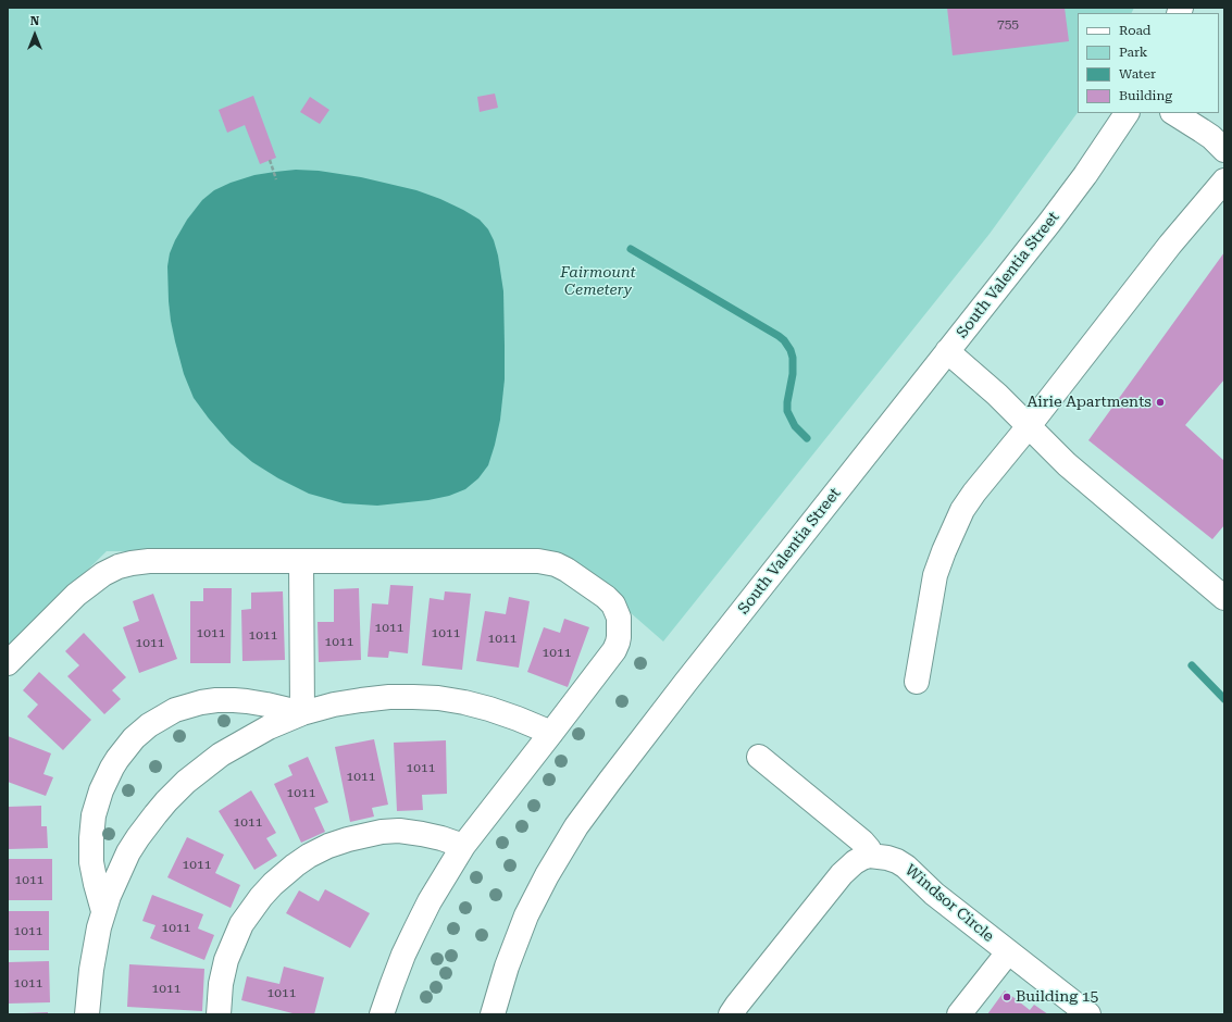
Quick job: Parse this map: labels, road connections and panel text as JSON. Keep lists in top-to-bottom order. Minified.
{"streets":{"street":["South Valentia Street","Windsor Circle"]},"parks":["Fairmount Cemetery"],"places":["Airie Apartments","Building 15"],"house_numbers":["755","1011","1011","1011","1011","1011","1011","1011","1011","1011","1011","1011","1011","1011","1011","1011","1011","1011","1011","1011"],"legend":["Road","Park","Water","Building"],"north":"top"}
